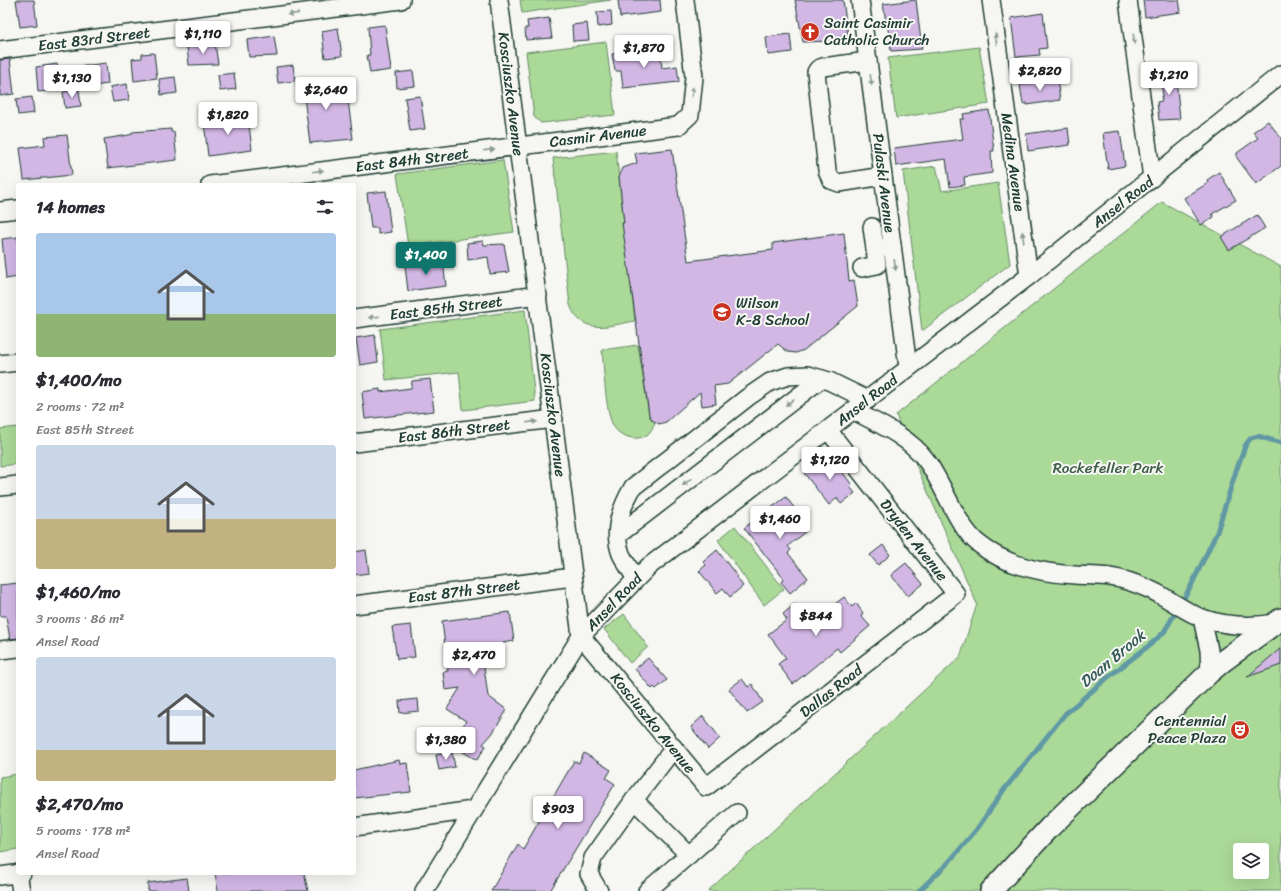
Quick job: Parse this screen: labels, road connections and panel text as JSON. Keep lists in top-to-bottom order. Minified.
{"streets":{"street":["East 83rd Street","Kosciuszko Avenue","Casmir Avenue","East 84th Street","Medina Avenue","Pulaski Avenue","Ansel Road","East 85th Street","East 86th Street","Dryden Avenue","East 87th Street","Dallas Road"]},"crossings":[["Kosciuszko Avenue","Casmir Avenue"],["Kosciuszko Avenue","East 84th Street"],["Kosciuszko Avenue","Ansel Road"],["Kosciuszko Avenue","East 85th Street"],["Kosciuszko Avenue","East 86th Street"],["Kosciuszko Avenue","East 87th Street"],["Kosciuszko Avenue","Dallas Road"],["Casmir Avenue","East 84th Street"],["Medina Avenue","Ansel Road"],["Pulaski Avenue","Ansel Road"],["Ansel Road","Dryden Avenue"],["Dryden Avenue","Dallas Road"]],"one_way":["East 83rd Street","East 84th Street","Pulaski Avenue","East 85th Street","East 86th Street"],"water":["Doan Brook"],"parks":["Rockefeller Park"],"places":{"church":["Saint Casimir Catholic Church"],"school or university":["Wilson K-8 School"],"theatre":["Centennial Peace Plaza"]},"page":{"price":["$1,110","$1,870","$2,820","$1,210","$1,130","$2,640","$1,820","$1,400","$1,120","$1,460","$844","$2,470","$1,380","$903"],"heading":"14 homes","list":[{"name":"$1,400/mo","note":"2 rooms · 72 m² · East 85th Street"},{"name":"$1,460/mo","note":"3 rooms · 86 m² · Ansel Road"},{"name":"$2,470/mo","note":"5 rooms · 178 m² · Ansel Road"}]}}
